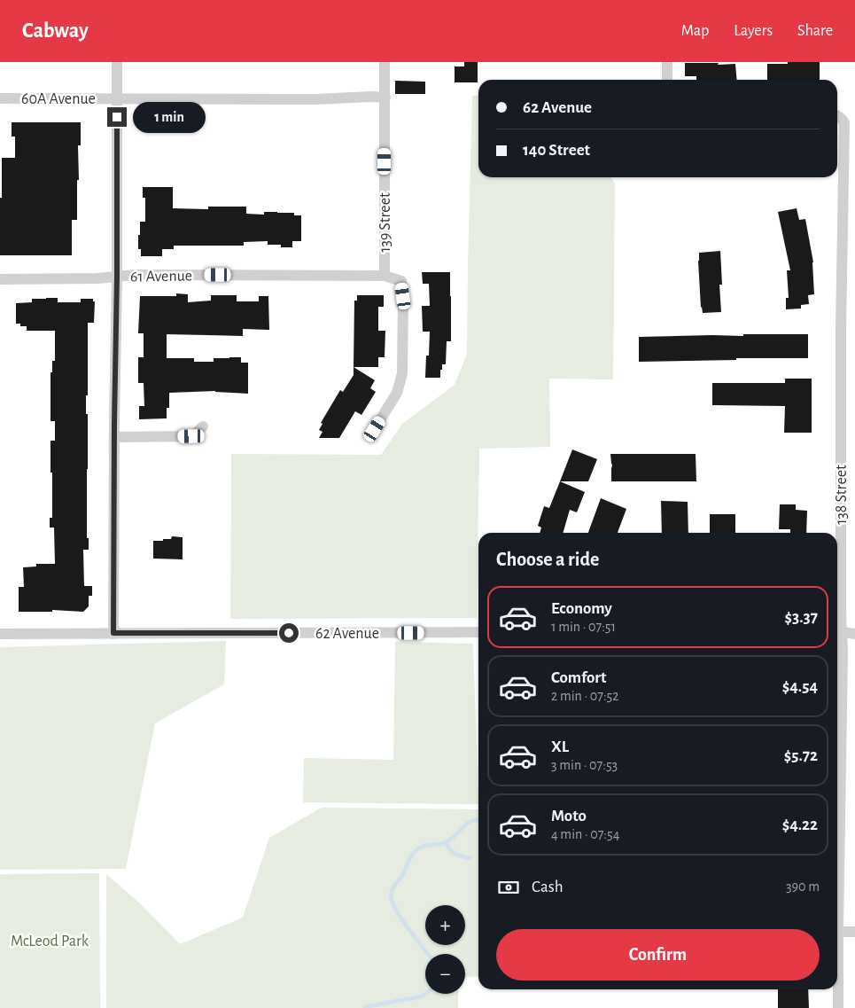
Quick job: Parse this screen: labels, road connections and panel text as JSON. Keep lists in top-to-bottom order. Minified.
{"streets":{"street":["60A Avenue","139 Street","61 Avenue","138 Street","62 Avenue"]},"crossings":[["60A Avenue","139 Street"],["139 Street","61 Avenue"]],"parks":["McLeod Park"],"page":{"header":"Cabway","nav":["Map","Layers","Share"],"banner":["62 Avenue","140 Street"],"bubble":"1 min","heading":"Choose a ride","list":[{"name":"Economy","note":"1 min · 07:51","value":"$3.37"},{"name":"Comfort","note":"2 min · 07:52","value":"$4.54"},{"name":"XL","note":"3 min · 07:53","value":"$5.72"},{"name":"Moto","note":"4 min · 07:54","value":"$4.22"}],"pay":["Cash","390 m"],"map_buttons":["+","−"],"buttons":"Confirm"}}
